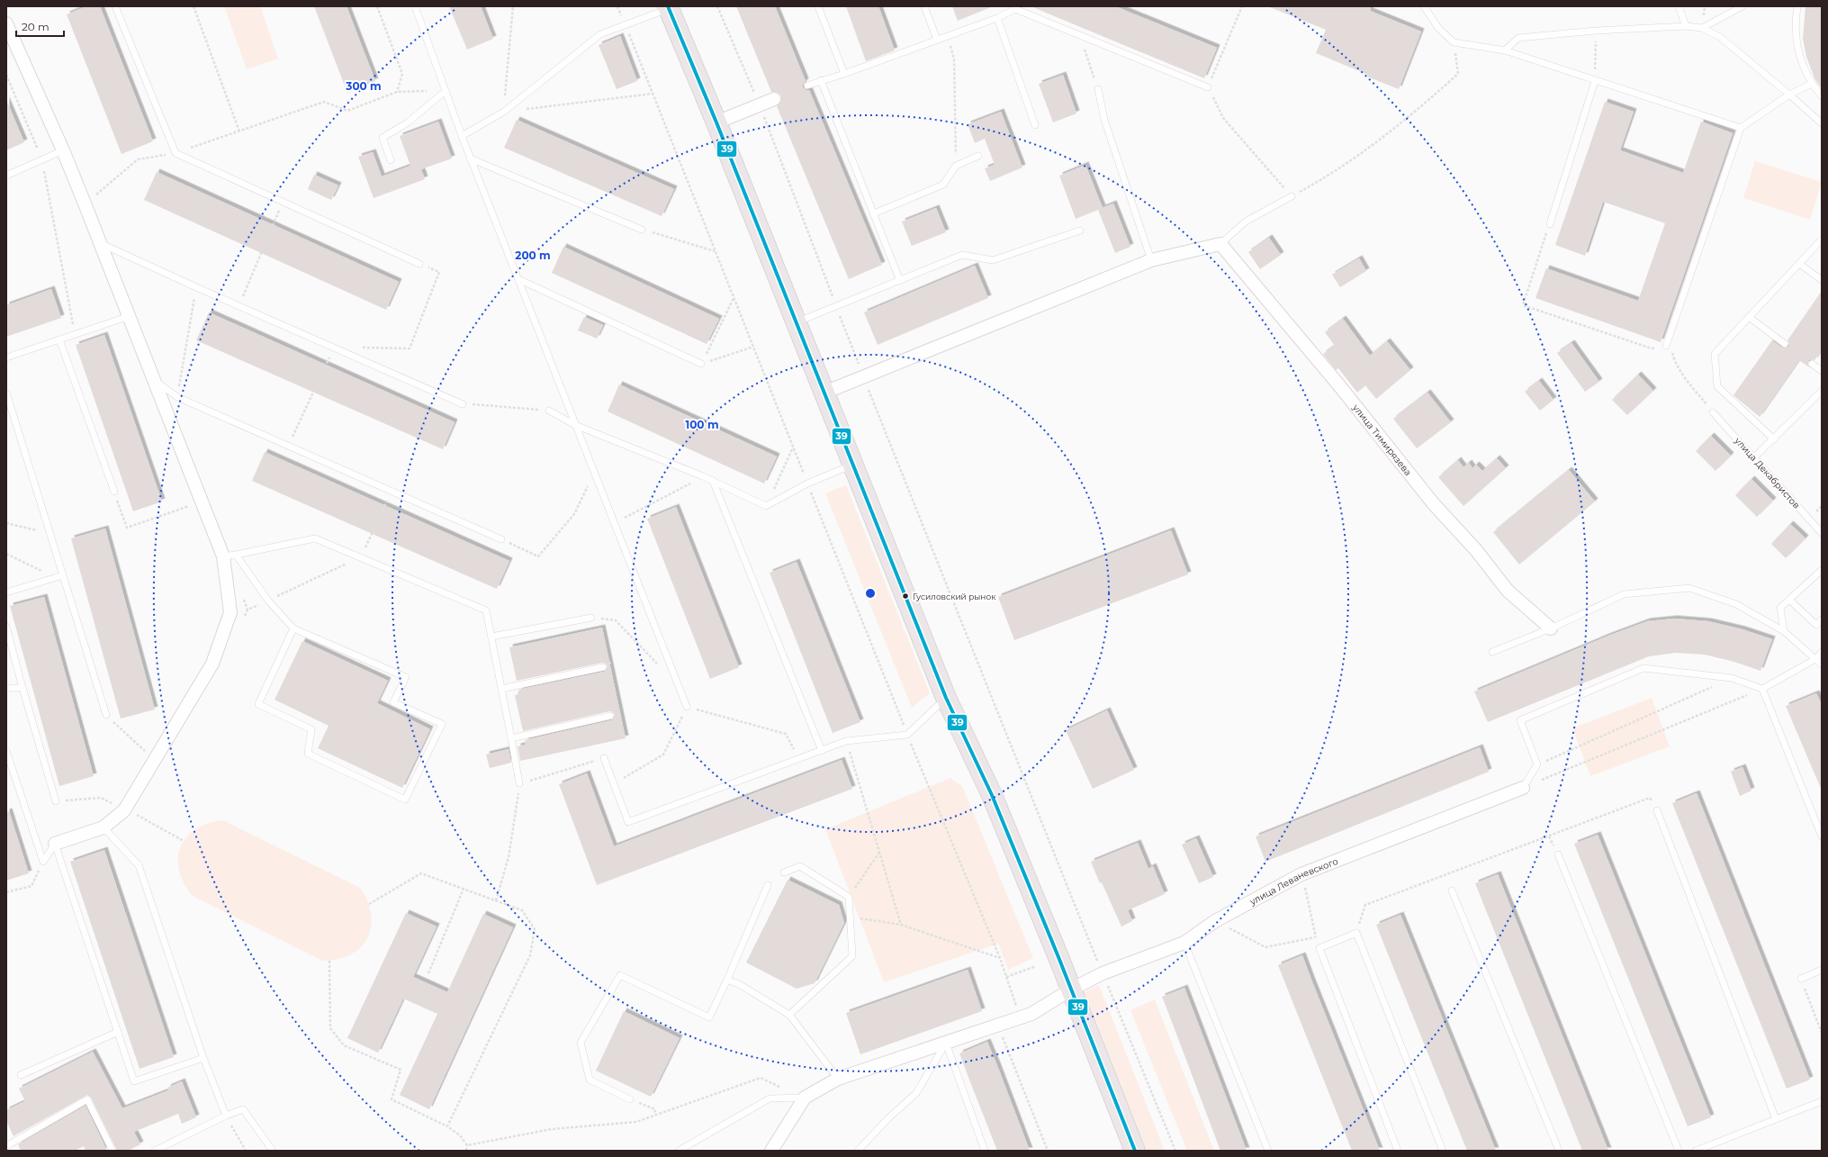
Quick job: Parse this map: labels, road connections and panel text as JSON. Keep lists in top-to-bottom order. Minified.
{"streets":{"street":["улица Тимирязева","улица Леваневского"],"lane":["улица Декабристов"]},"places":["Гусиловский рынок"],"lines":["transit line 39"],"scale_bar":"20 m","rings":["300 m","200 m","100 m"]}
